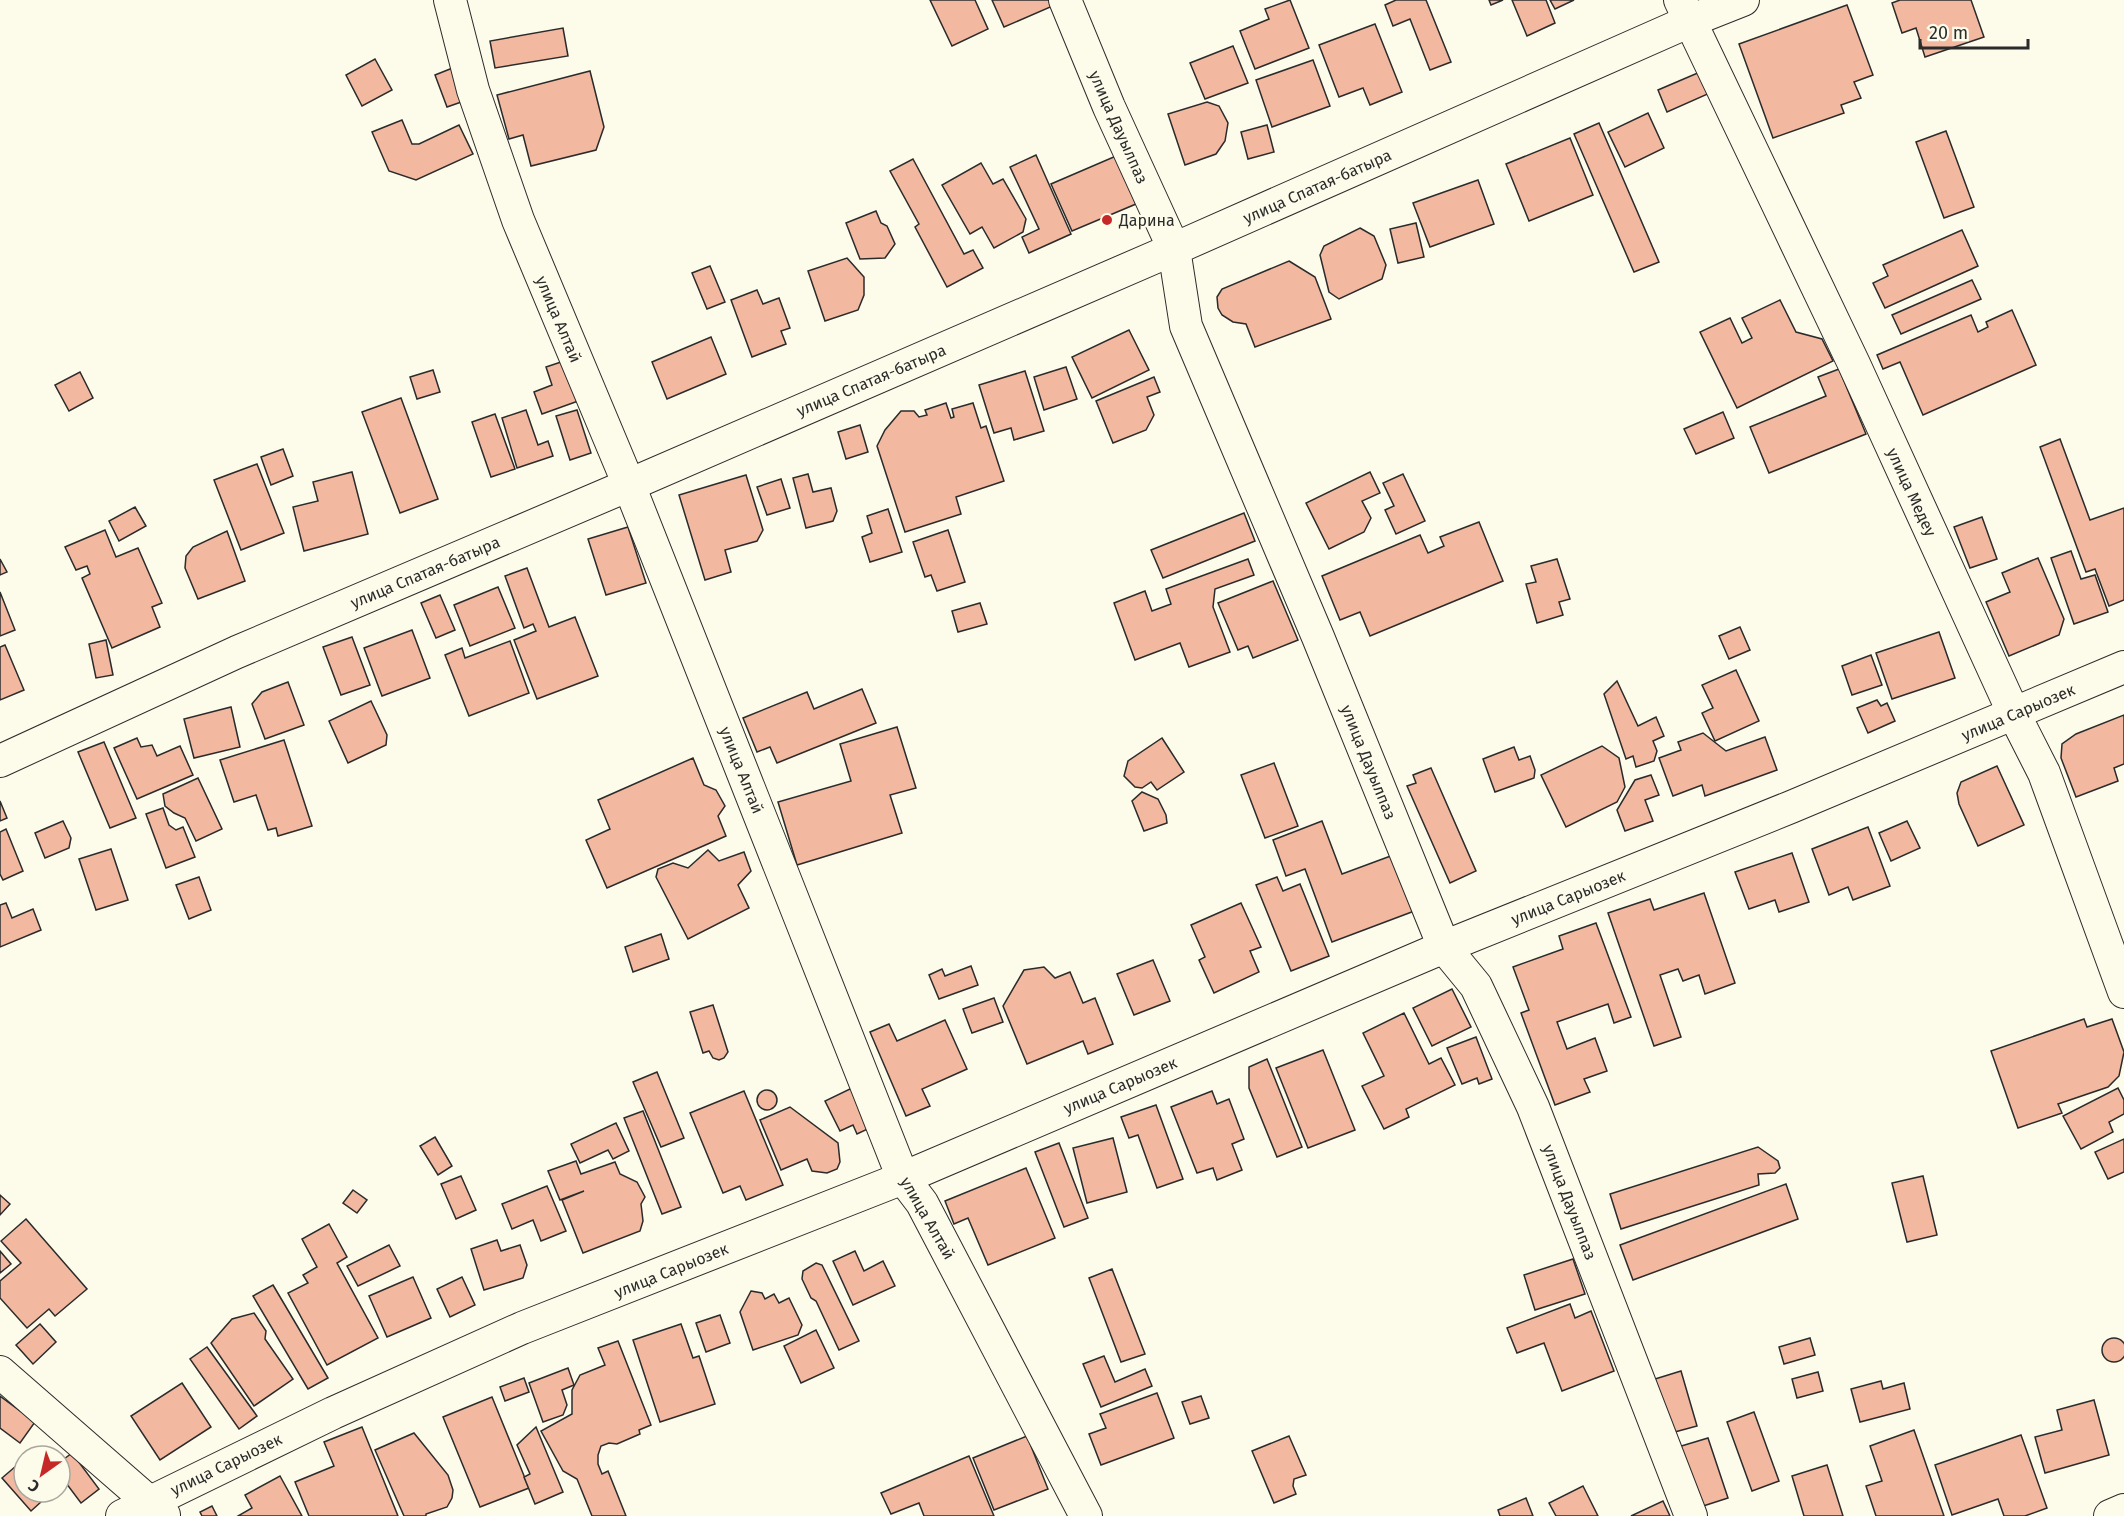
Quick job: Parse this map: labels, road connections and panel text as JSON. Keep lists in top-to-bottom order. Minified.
{"streets":{"street":["улица Дауылпаз","улица Спатая-батыра","улица Алтай","улица Медеу","улица Сарыозек"]},"crossings":[["улица Дауылпаз","улица Спатая-батыра"],["улица Дауылпаз","улица Сарыозек"],["улица Спатая-батыра","улица Алтай"],["улица Спатая-батыра","улица Медеу"],["улица Алтай","улица Сарыозек"],["улица Медеу","улица Сарыозек"]],"places":["Дарина"],"scale_bar":"20 m","north":"bottom left"}
